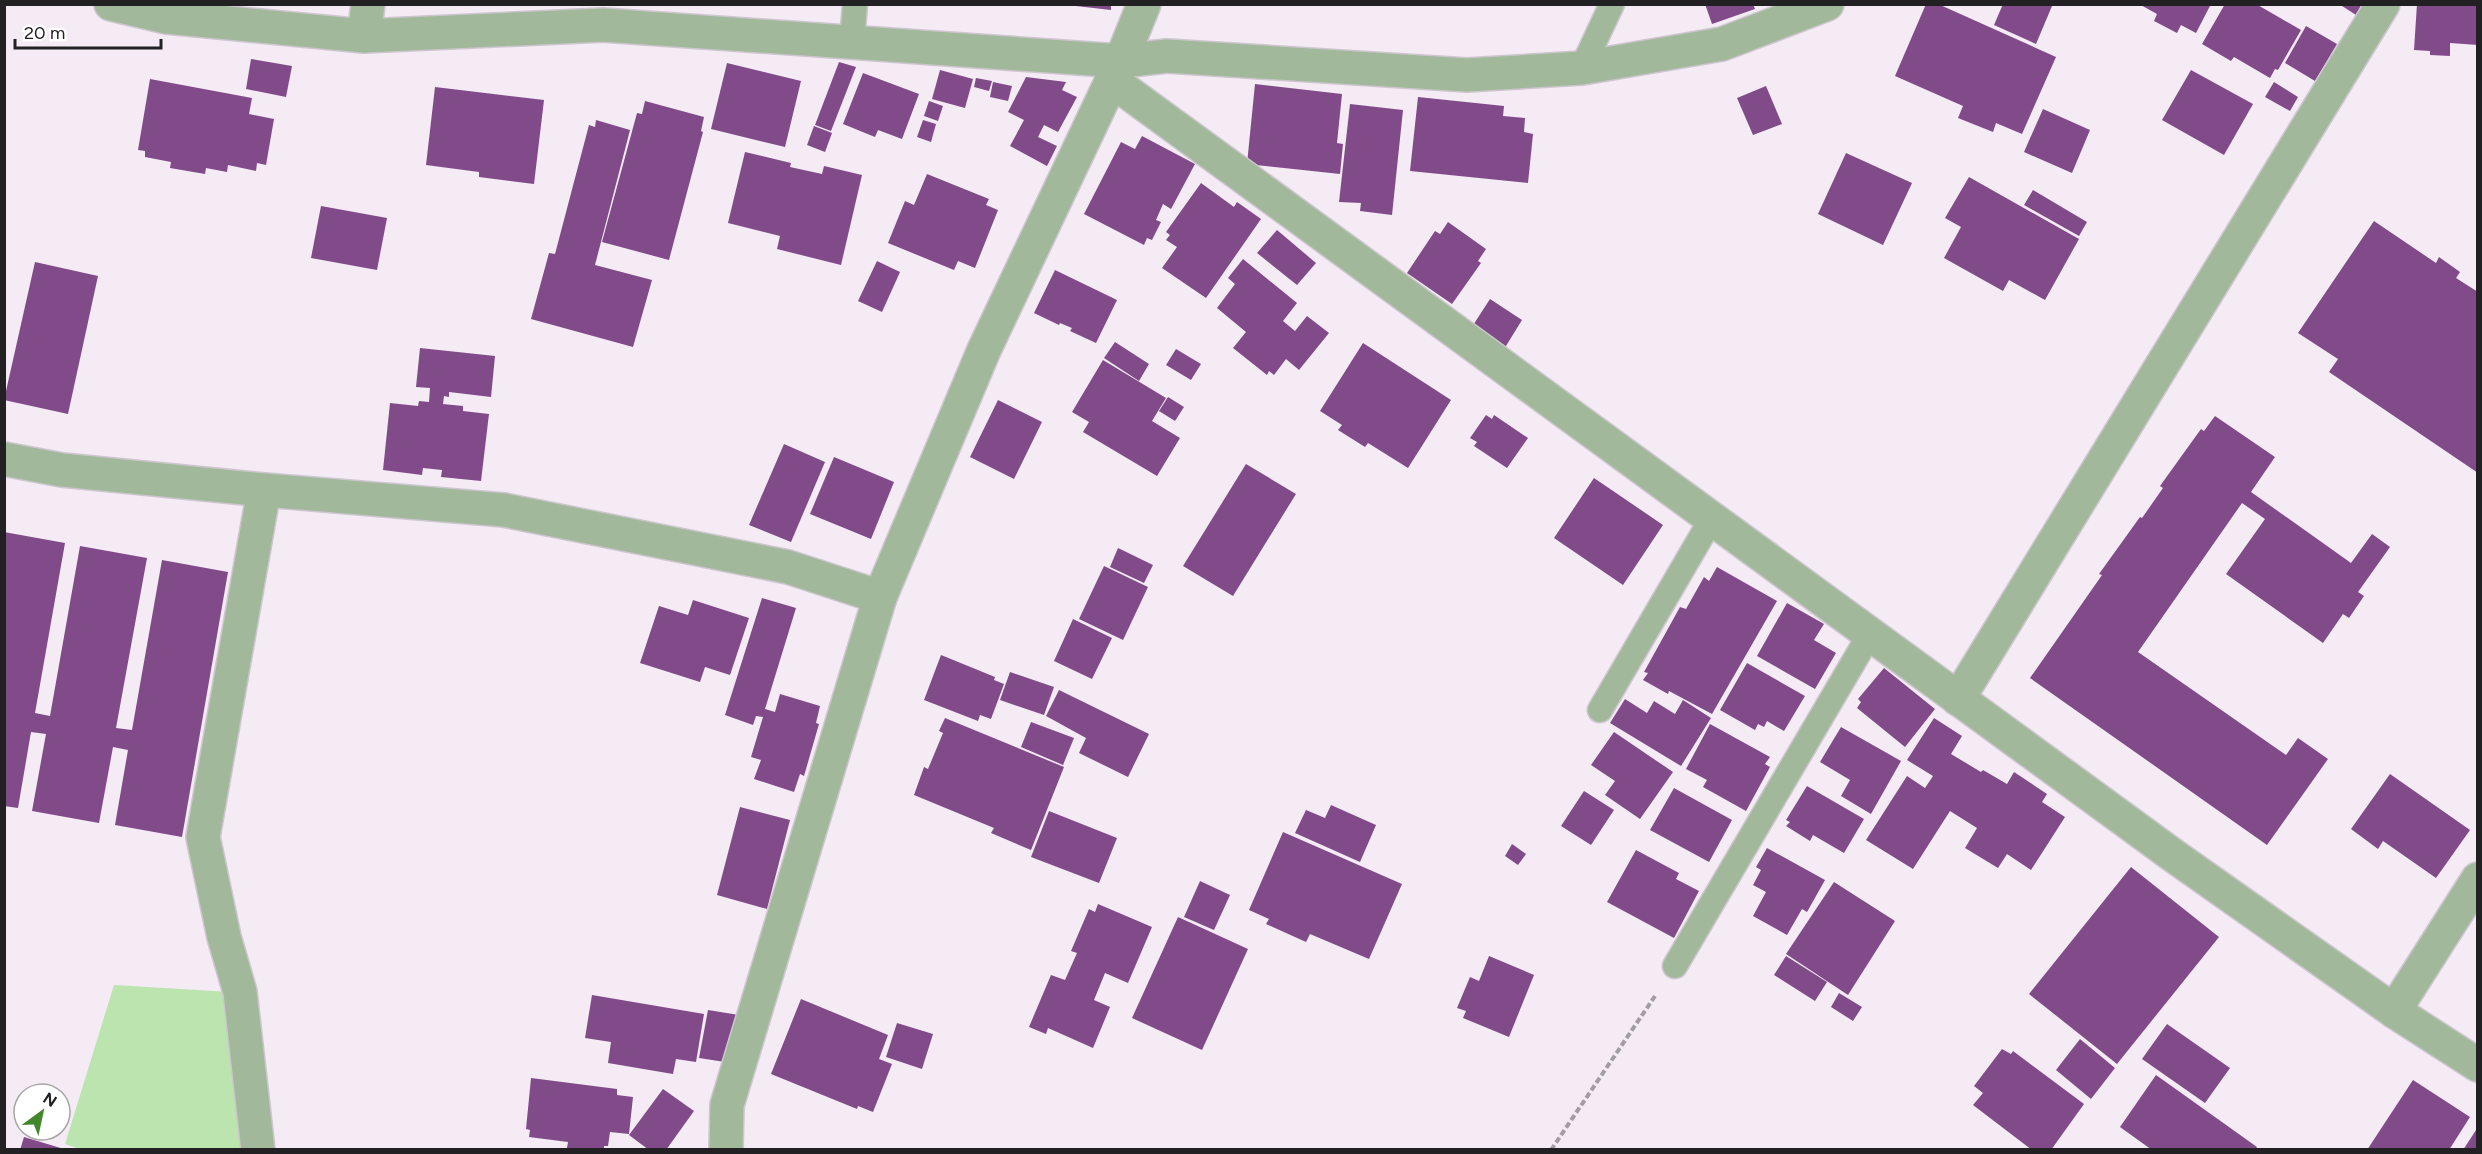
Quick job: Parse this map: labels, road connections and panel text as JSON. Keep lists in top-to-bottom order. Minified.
{"scale_bar":"20 m","north":"top right"}
